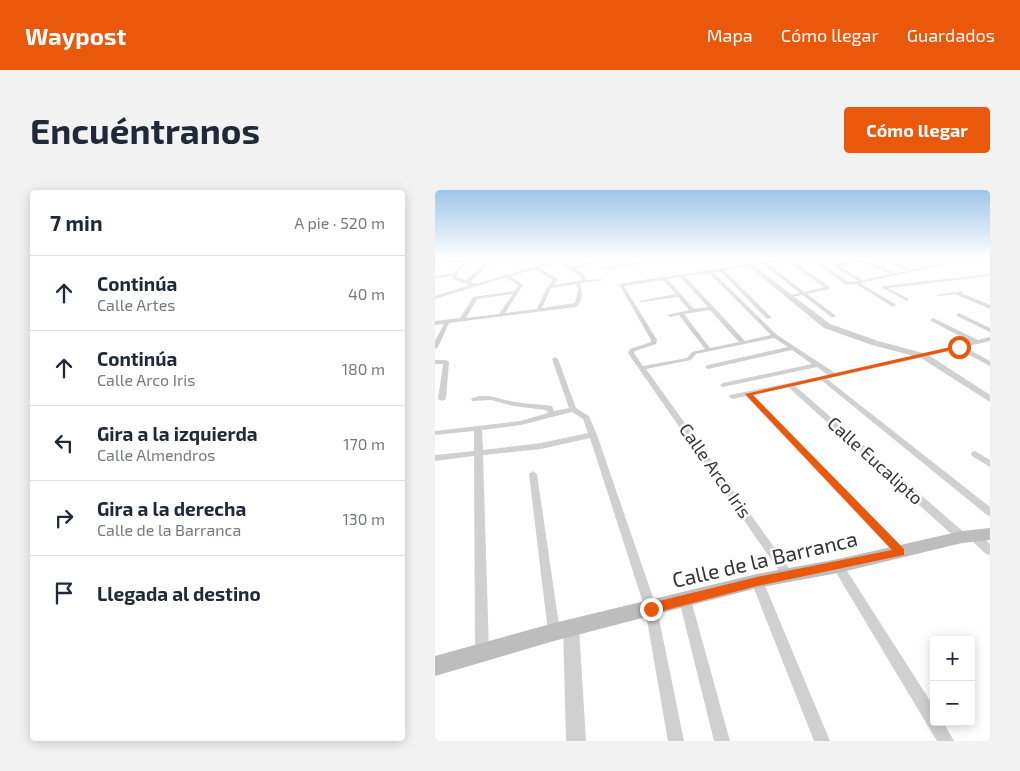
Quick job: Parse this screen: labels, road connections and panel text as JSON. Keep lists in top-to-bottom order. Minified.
{"streets":{"main road":["Calle de la Barranca"],"street":["Calle Eucalipto","Calle Arco Iris"]},"crossings":[["Calle Eucalipto","Calle de la Barranca"],["Calle Arco Iris","Calle de la Barranca"]],"page":{"header":"Waypost","nav":["Mapa","Cómo llegar","Guardados"],"buttons":"Cómo llegar","title":"Encuéntranos","heading":["7 min","A pie · 520 m"],"list":[["Continúa","Calle Artes","40 m"],["Continúa","Calle Arco Iris","180 m"],["Gira a la izquierda","Calle Almendros","170 m"],["Gira a la derecha","Calle de la Barranca","130 m"],"Llegada al destino"],"map_buttons":["+","−"]}}
